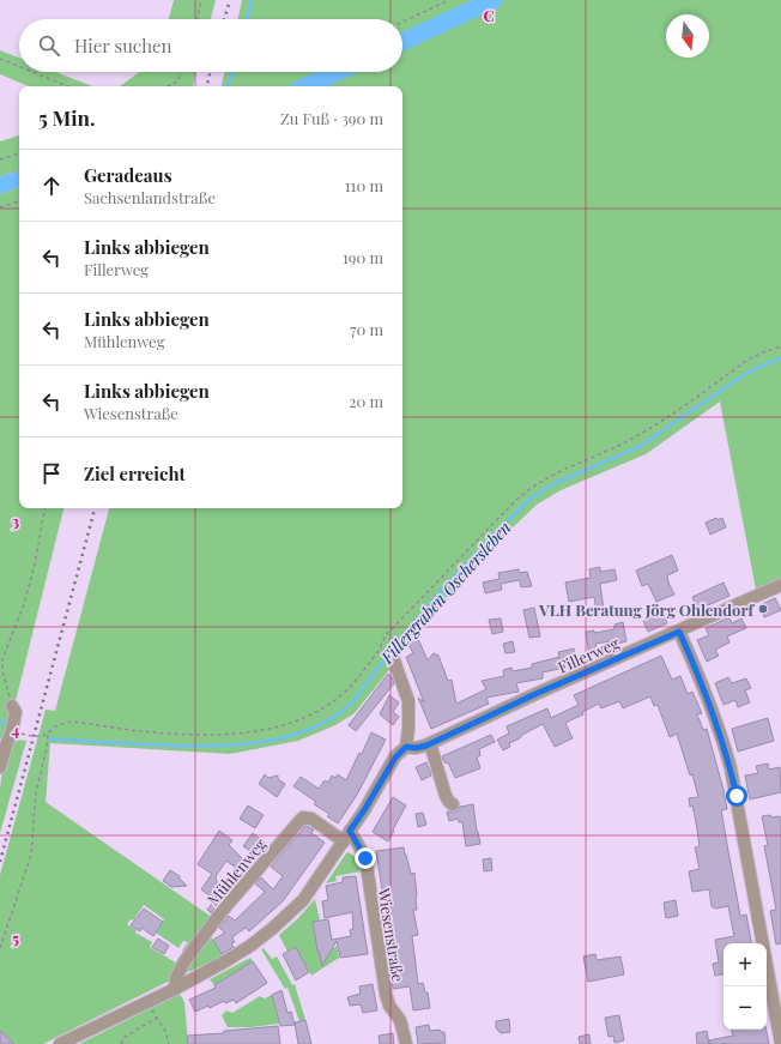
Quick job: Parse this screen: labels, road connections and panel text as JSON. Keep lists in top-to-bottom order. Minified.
{"streets":{"street":["Fillerweg","Mühlenweg","Wiesenstraße"]},"water":["Fillergraben Oschersleben"],"places":["VLH Beratung Jörg Ohlendorf"],"north":"bottom","page":{"search":"Hier suchen","heading":["5 Min.","Zu Fuß · 390 m"],"list":[["Geradeaus","Sachsenlandstraße","110 m"],["Links abbiegen","Fillerweg","190 m"],["Links abbiegen","Mühlenweg","70 m"],["Links abbiegen","Wiesenstraße","20 m"],"Ziel erreicht"],"map_buttons":["+","−"]},"grid":{"columns":["C"],"rows":["3","4","5"]}}
